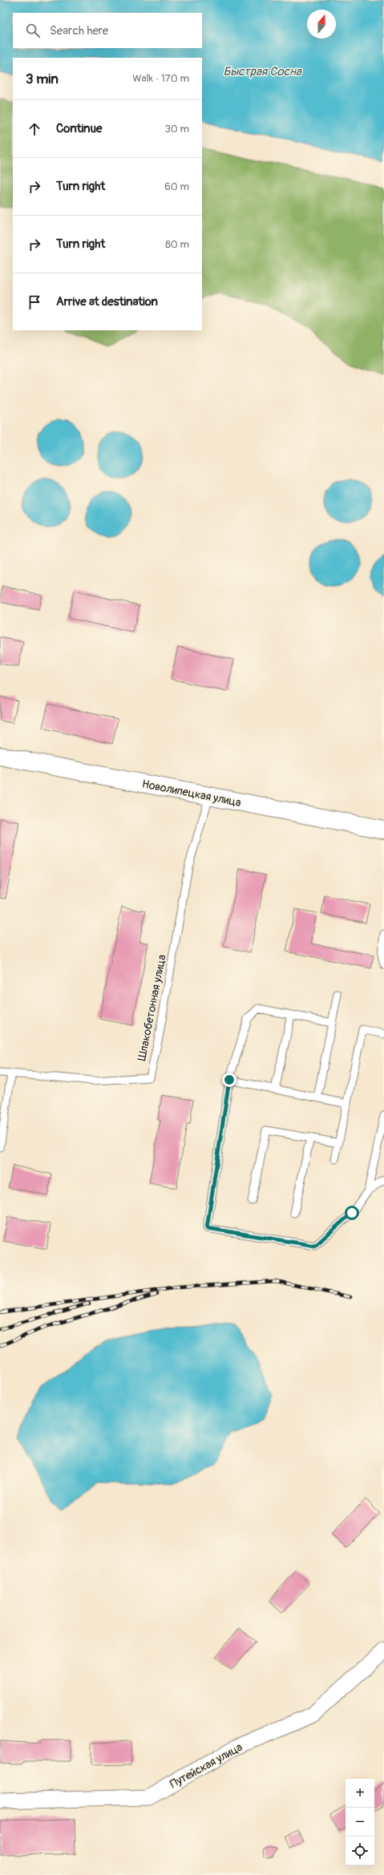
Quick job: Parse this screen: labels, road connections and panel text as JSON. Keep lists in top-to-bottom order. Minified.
{"streets":{"street":["Новолипецкая улица","Путейская улица"],"lane":["Шлакобетонная улица"]},"crossings":[["Новолипецкая улица","Шлакобетонная улица"]],"water":["Быстрая Сосна"],"north":"top","page":{"search":"Search here","heading":["3 min","Walk · 170 m"],"list":[["Continue","30 m"],["Turn right","60 m"],["Turn right","80 m"],"Arrive at destination"],"map_buttons":["+","−"]}}
